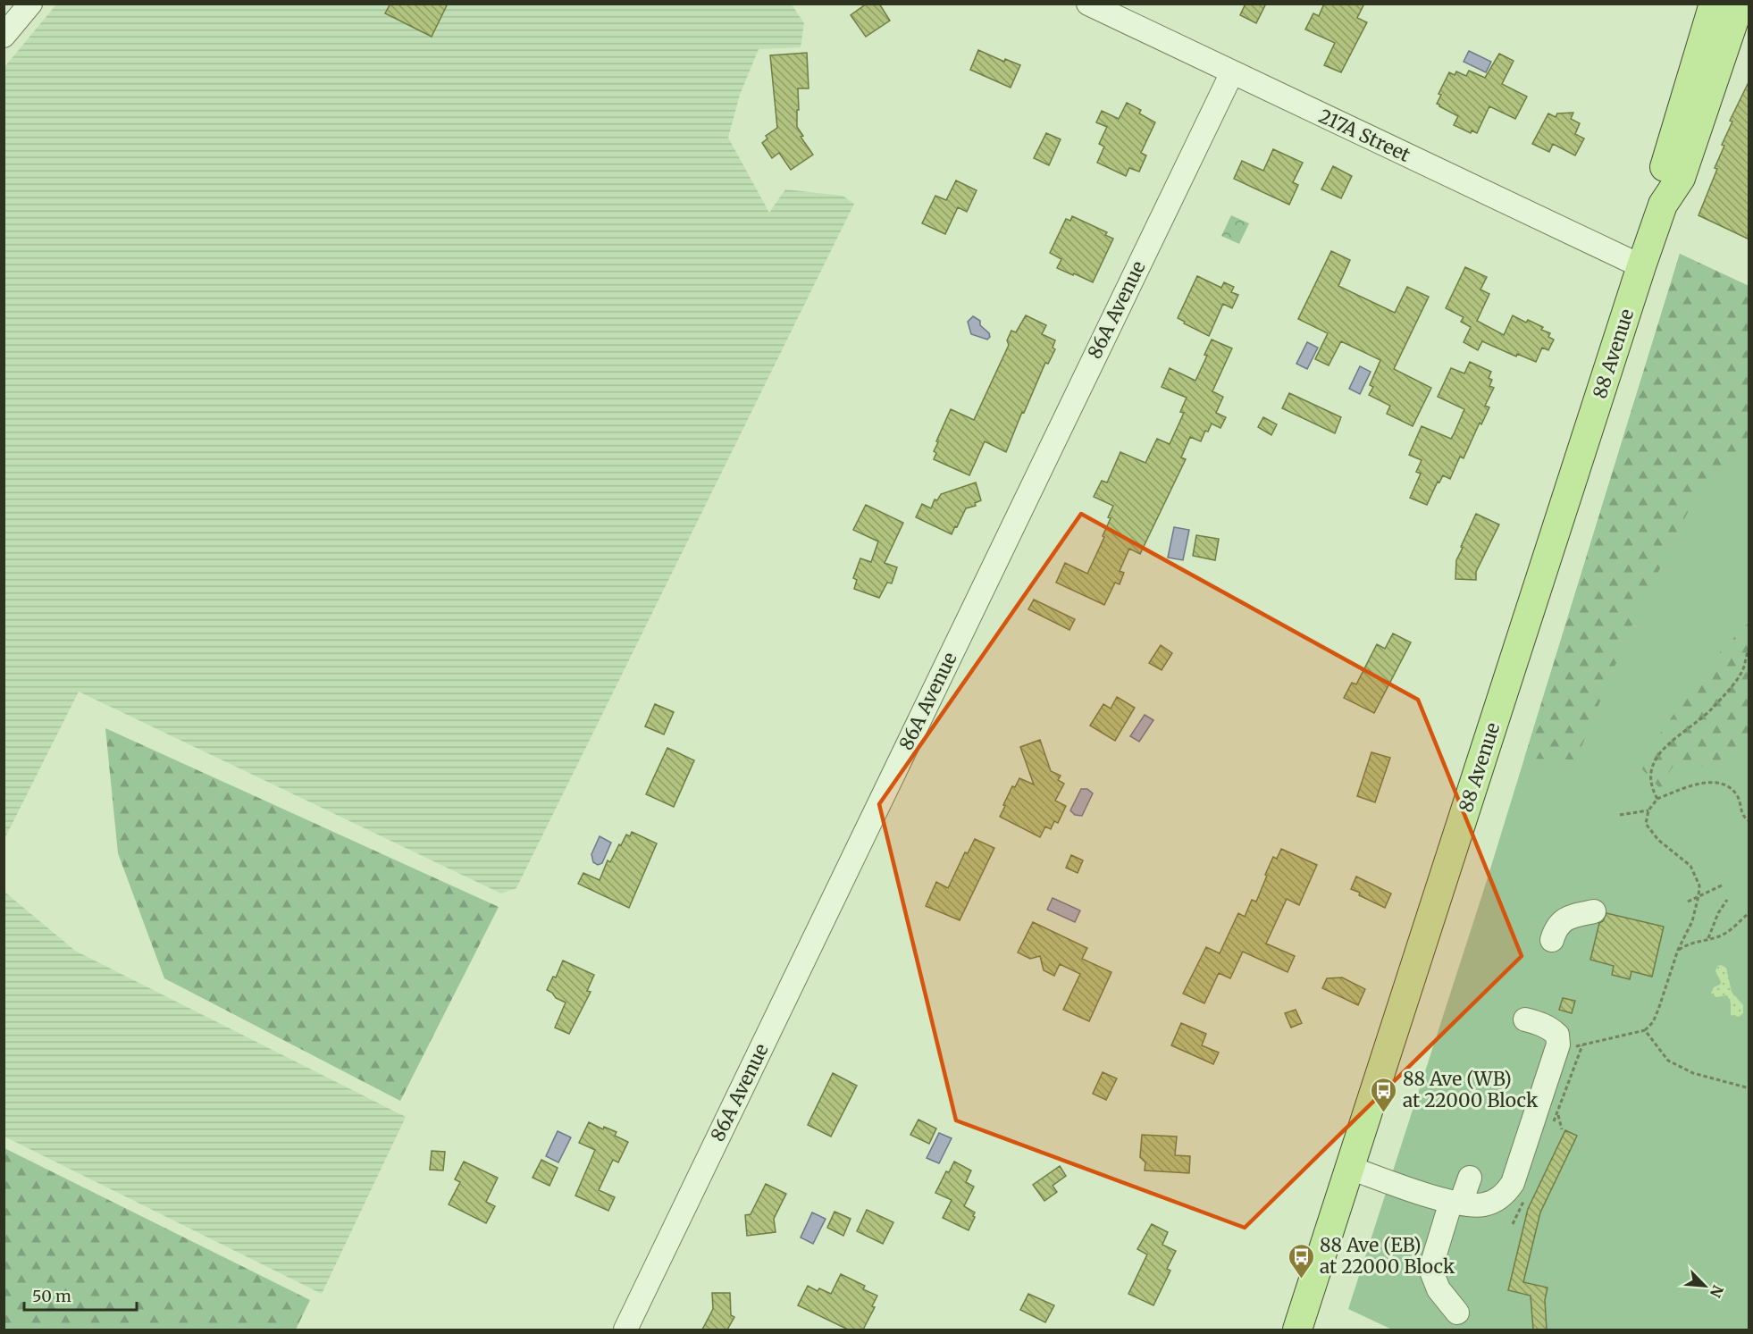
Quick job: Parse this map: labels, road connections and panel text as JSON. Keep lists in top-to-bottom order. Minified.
{"streets":{"main road":["88 Avenue"],"street":["217A Street","86A Avenue"]},"crossings":[["217A Street","86A Avenue"],["217A Street","88 Avenue"]],"places":{"bus stop":["88 Ave (WB) at 22000 Block","88 Ave (EB) at 22000 Block"]},"scale_bar":"50 m","north":"bottom right"}
